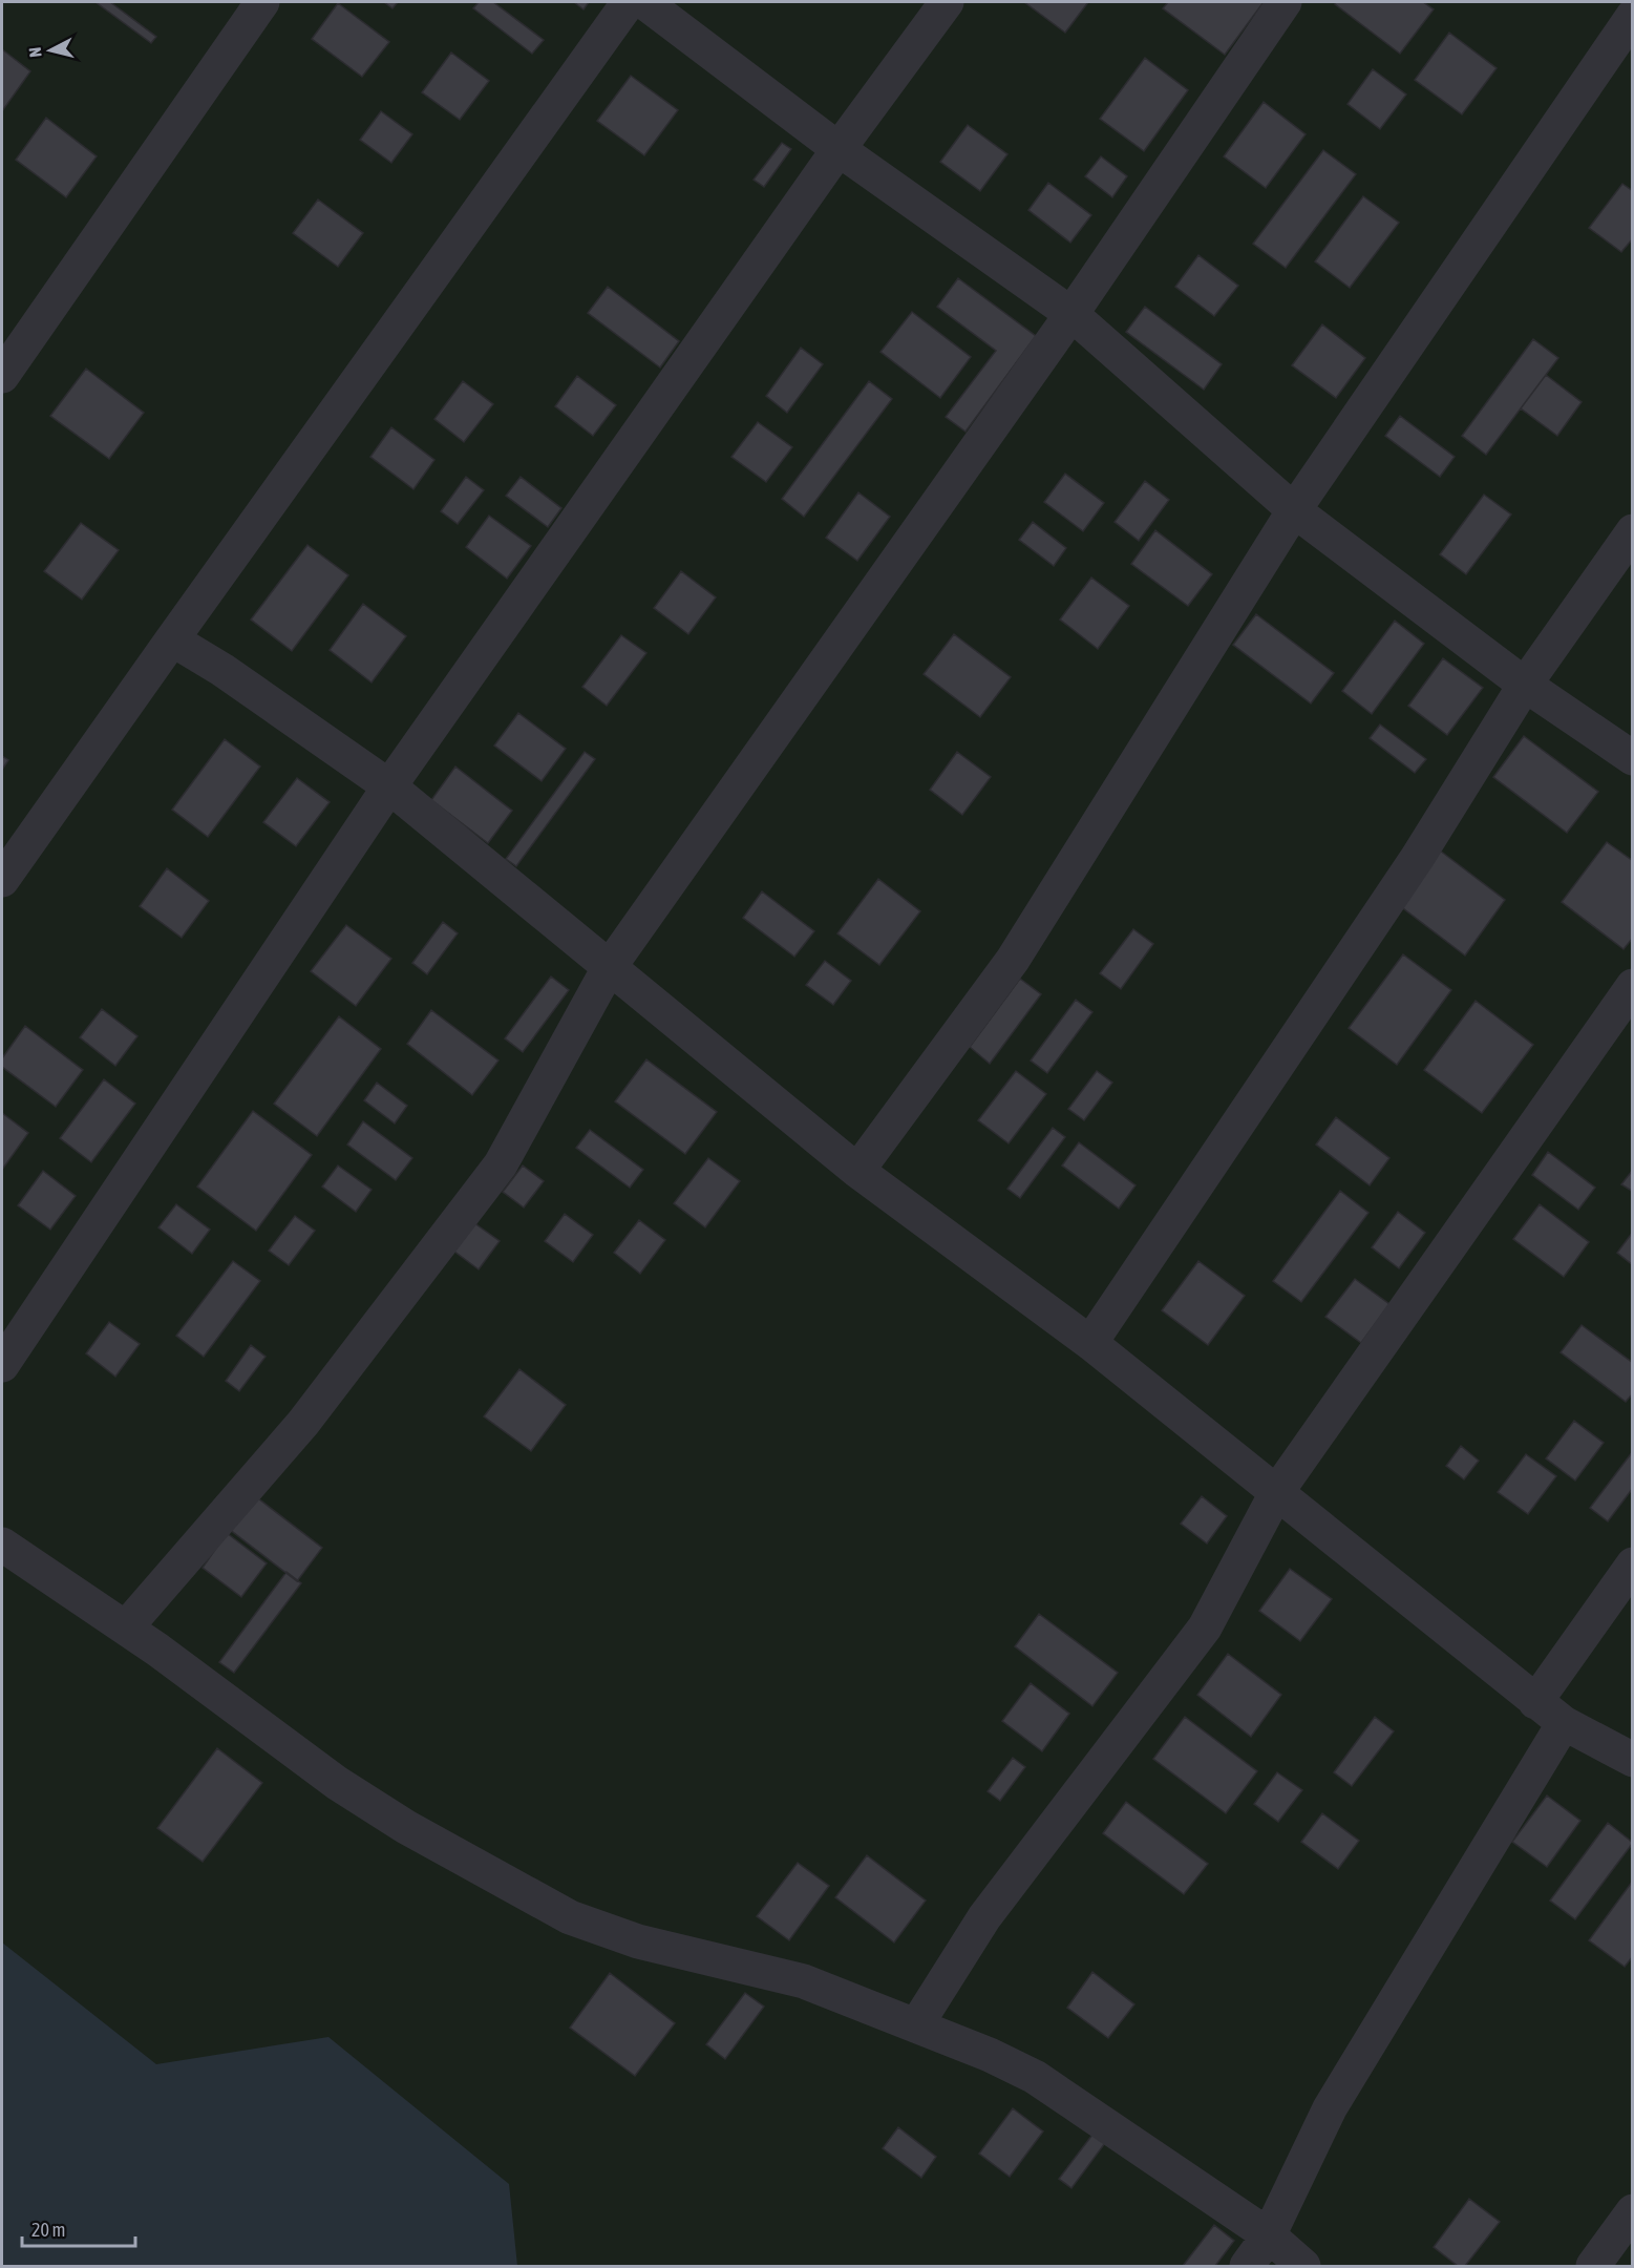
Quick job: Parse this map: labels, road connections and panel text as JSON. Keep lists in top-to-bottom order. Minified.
{"scale_bar":"20 m","north":"left"}
